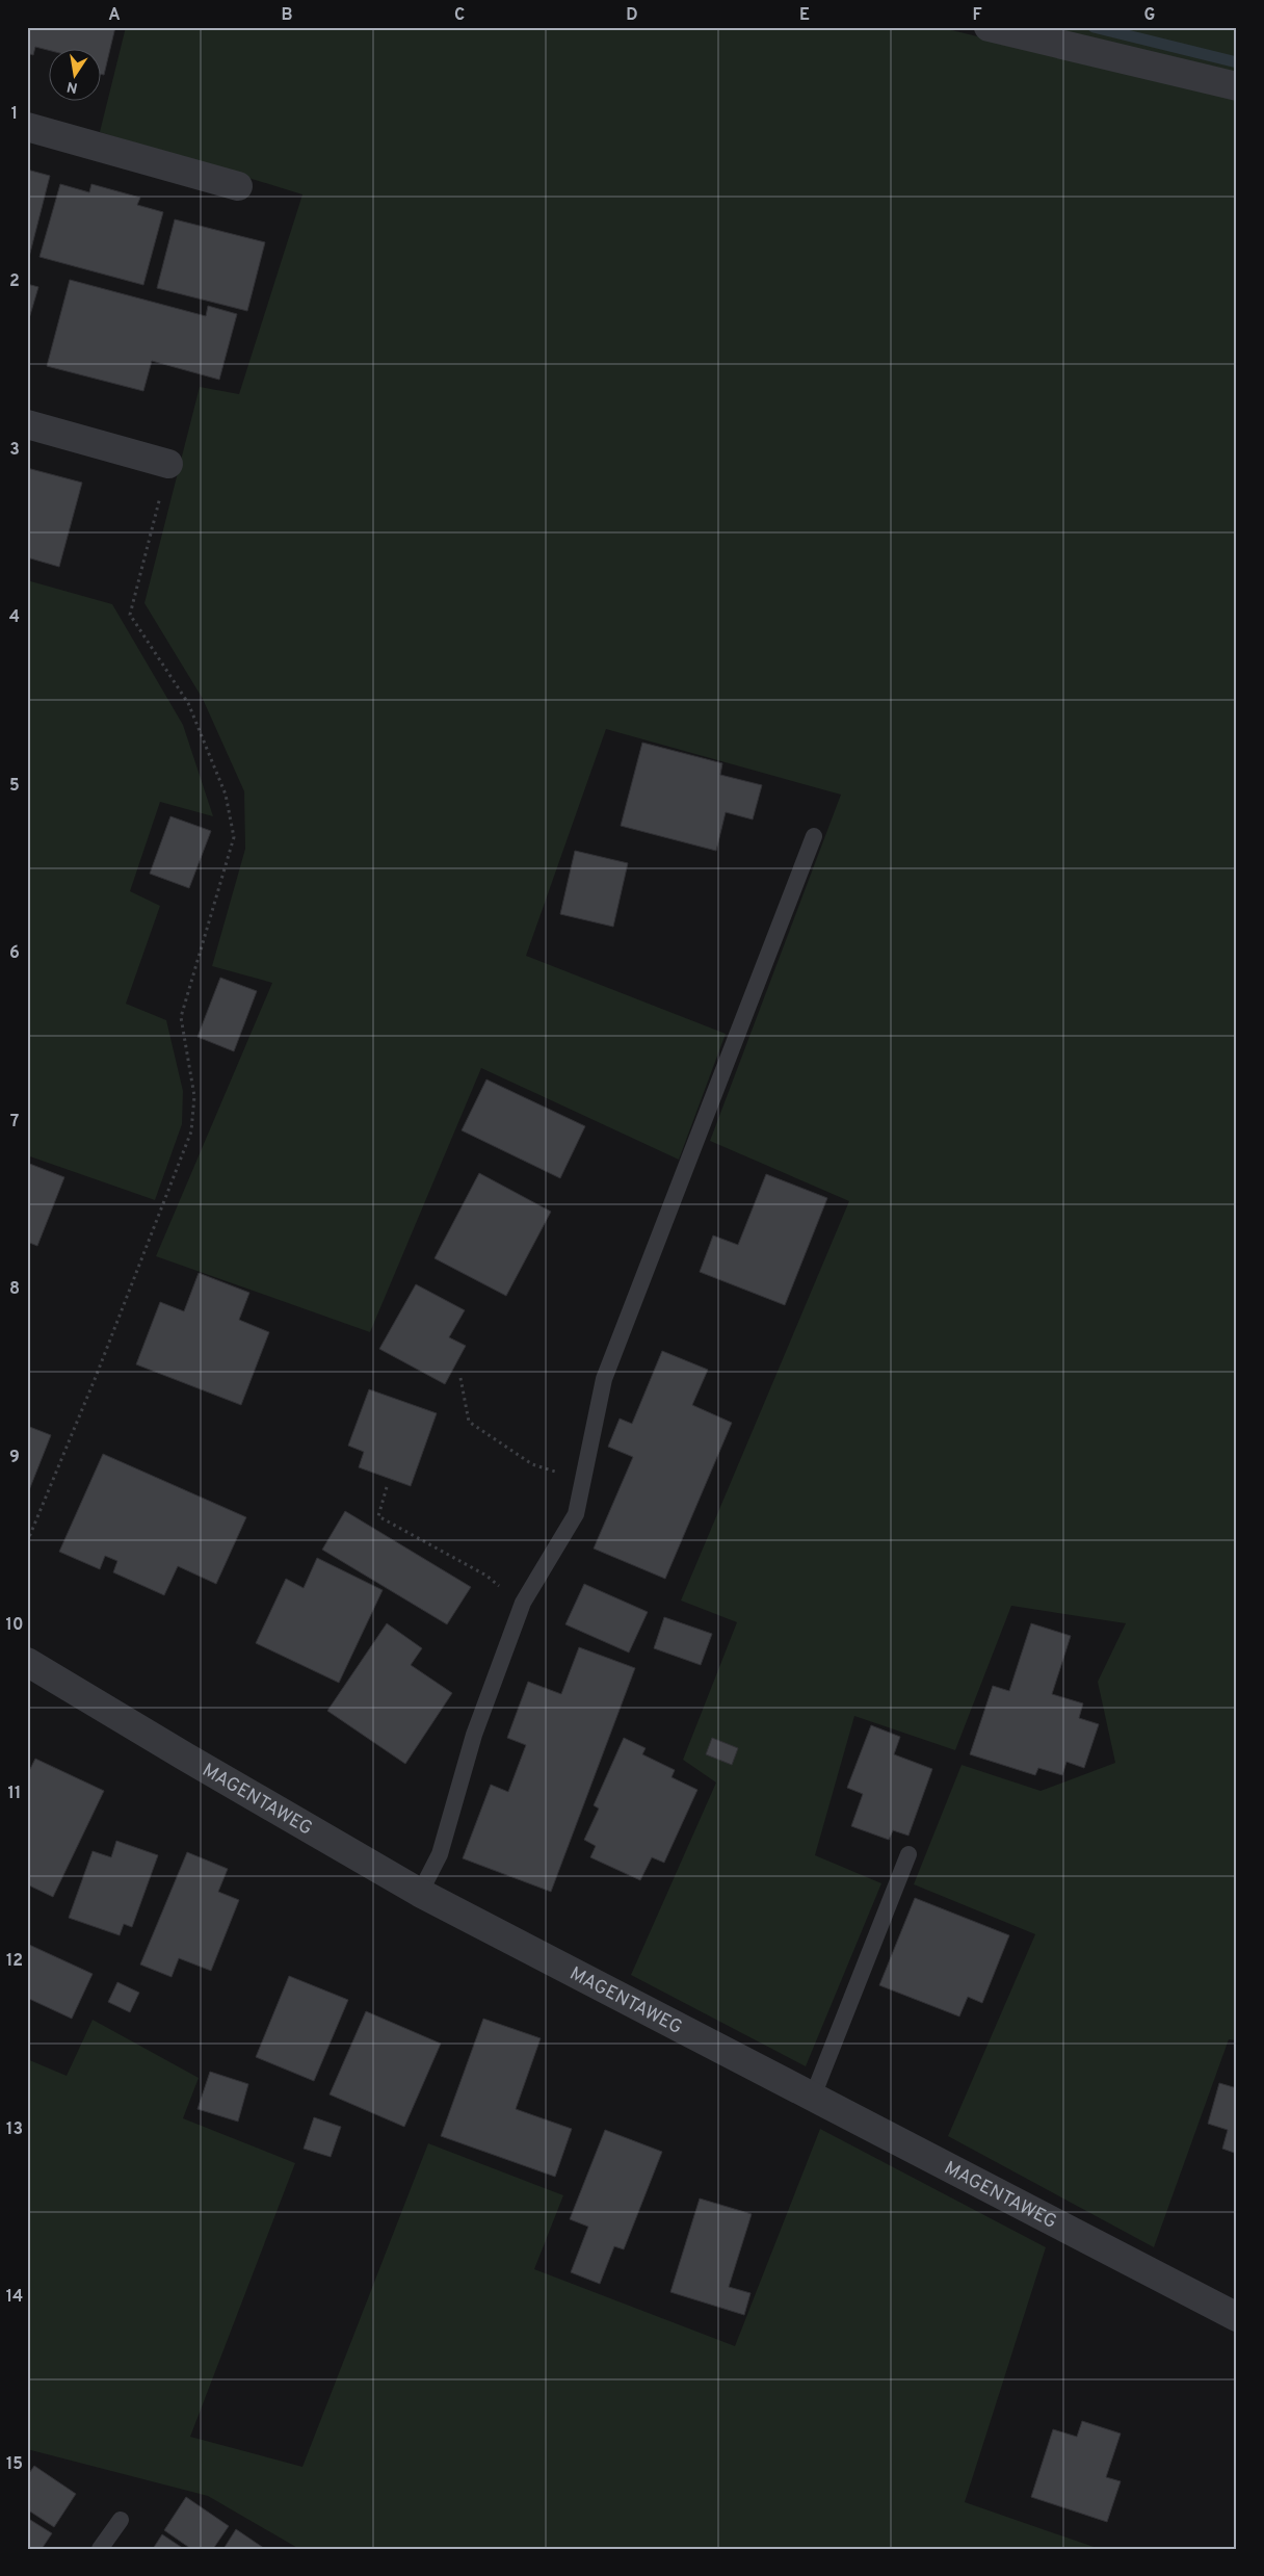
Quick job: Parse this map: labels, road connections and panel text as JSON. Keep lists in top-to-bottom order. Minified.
{"streets":{"street":["MAGENTAWEG"]},"north":"bottom","grid":{"columns":["A","B","C","D","E","F","G"],"rows":["1","2","3","4","5","6","7","8","9","10","11","12","13","14","15"]}}
